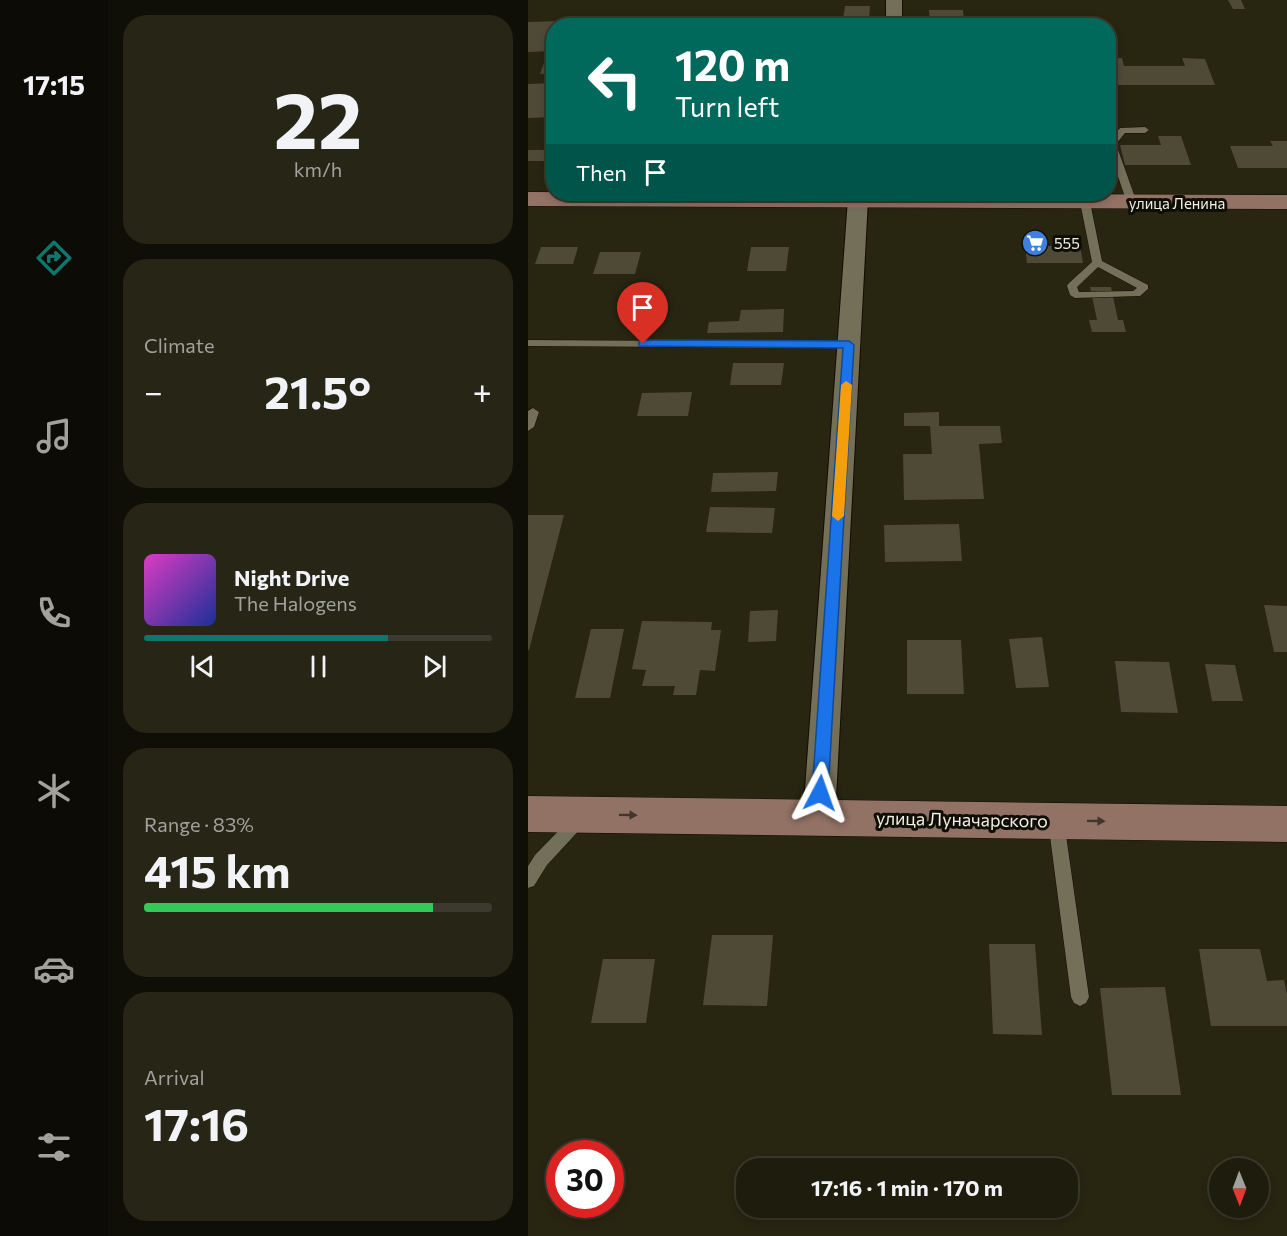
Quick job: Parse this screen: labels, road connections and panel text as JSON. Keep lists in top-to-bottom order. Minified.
{"streets":{"main road":["улица Ленина","улица Луначарского"]},"one_way":["улица Луначарского"],"places":{"supermarket":["555"]},"north":"bottom","page":{"tabs":"17:15","tile":[["22","km/h"],"Climate",["Range · 83%","415 km"],["Arrival","17:16"]],"turn":["120 m","Turn left"],"then":"Then","heat":["−","21.5°","+"],"song":["Night Drive","The Halogens"],"limit":"30","trip":"17:16 · 1 min · 170 m"}}
